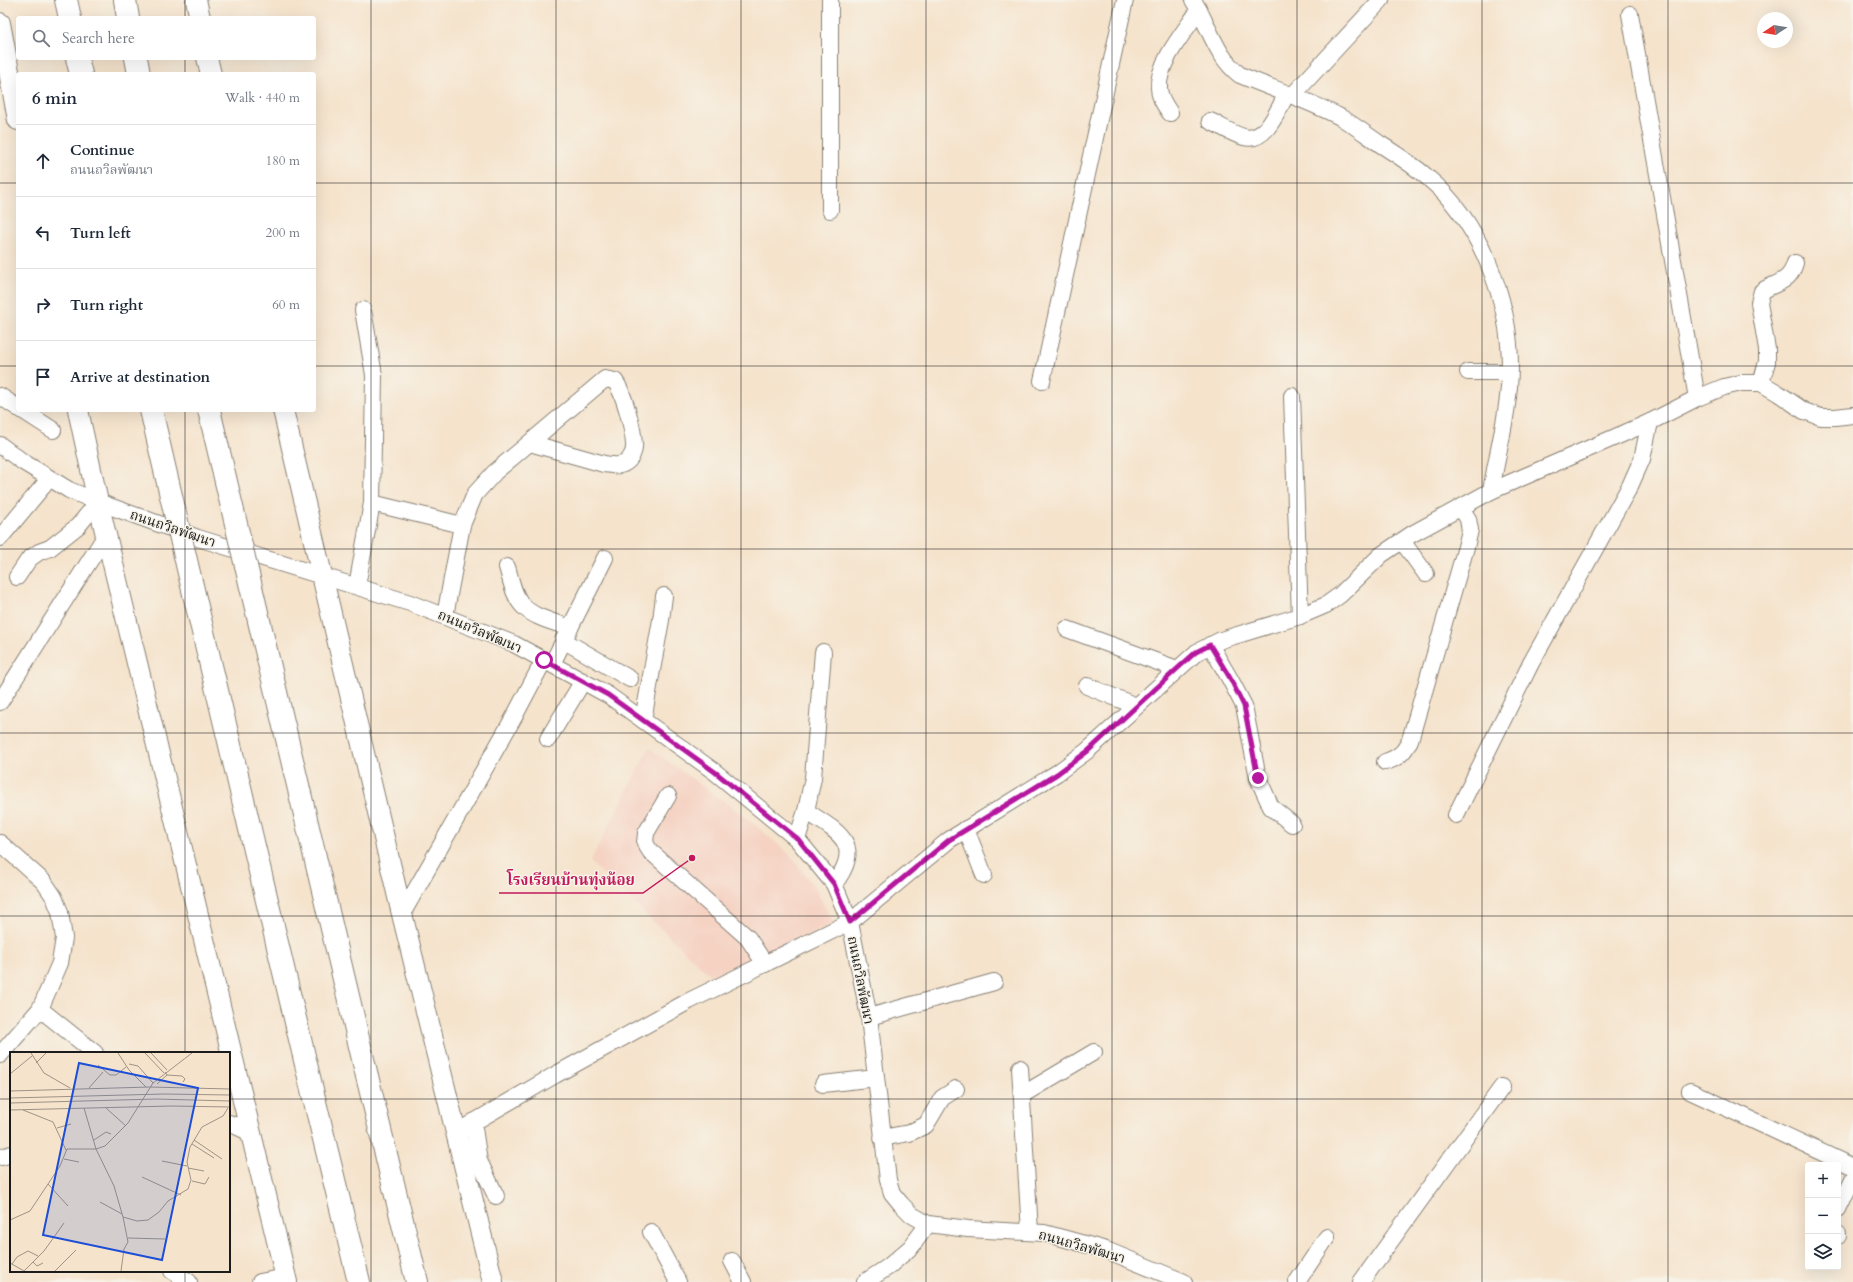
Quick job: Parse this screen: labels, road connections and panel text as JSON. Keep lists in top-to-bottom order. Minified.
{"streets":{"street":["ถนนถวิลพัฒนา"]},"places":["โรงเรียนบ้านทุ่งน้อย"],"north":"left","page":{"search":"Search here","heading":["6 min","Walk · 440 m"],"list":[["Continue","ถนนถวิลพัฒนา","180 m"],["Turn left","200 m"],["Turn right","60 m"],"Arrive at destination"],"map_buttons":["+","−"]}}
